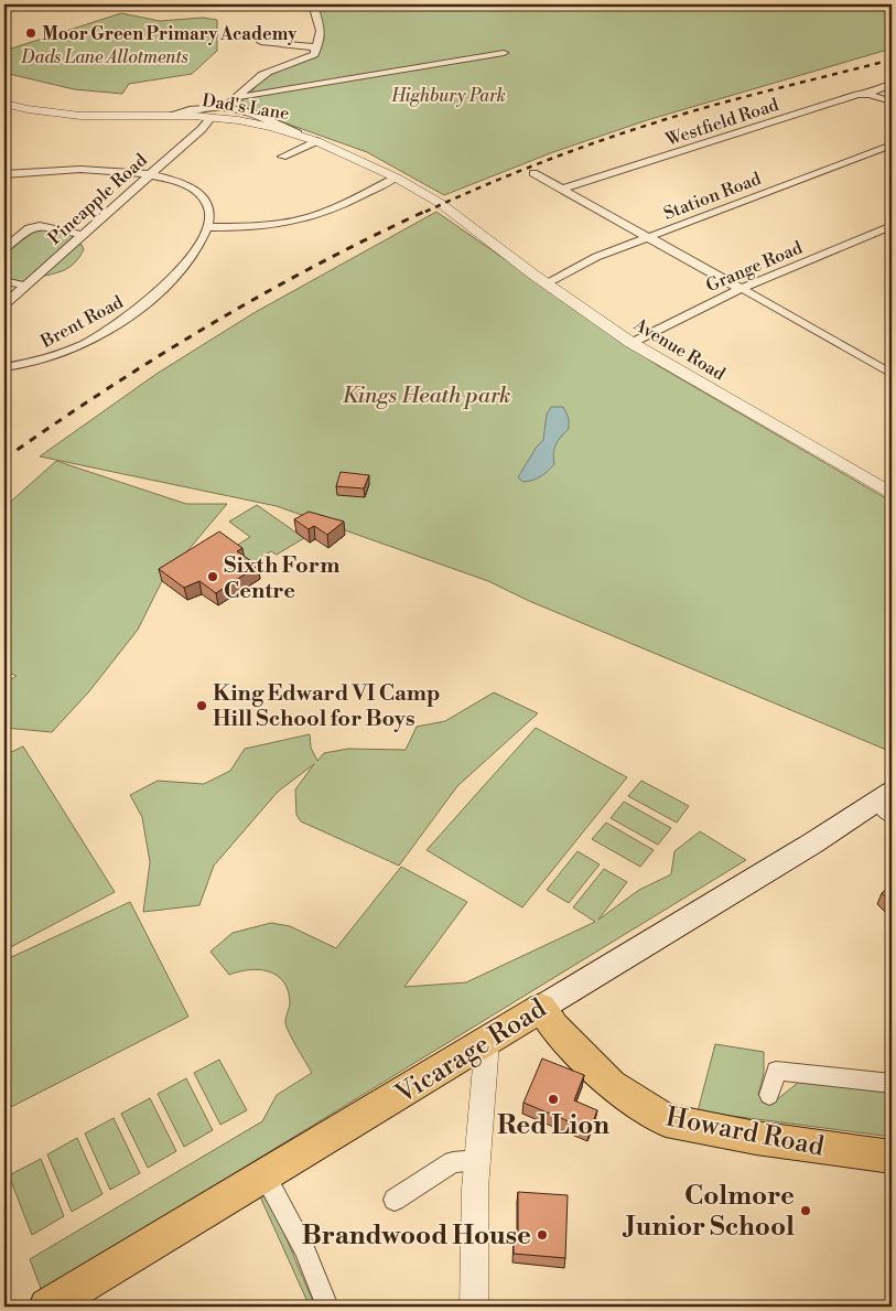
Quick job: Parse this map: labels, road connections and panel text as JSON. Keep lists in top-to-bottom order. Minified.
{"streets":{"main road":["Vicarage Road","Howard Road"],"street":["Dad's Lane","Westfield Road","Station Road","Pineapple Road","Grange Road","Brent Road","Avenue Road"]},"crossings":[["Dad's Lane","Pineapple Road"],["Dad's Lane","Avenue Road"],["Station Road","Avenue Road"],["Pineapple Road","Brent Road"],["Grange Road","Avenue Road"],["Vicarage Road","Howard Road"]],"parks":["Dads Lane Allotments","Highbury Park","Kings Heath park"],"places":["Moor Green Primary Academy","Sixth Form Centre","King Edward VI Camp Hill School for Boys","Red Lion","Colmore Junior School","Brandwood House"]}
